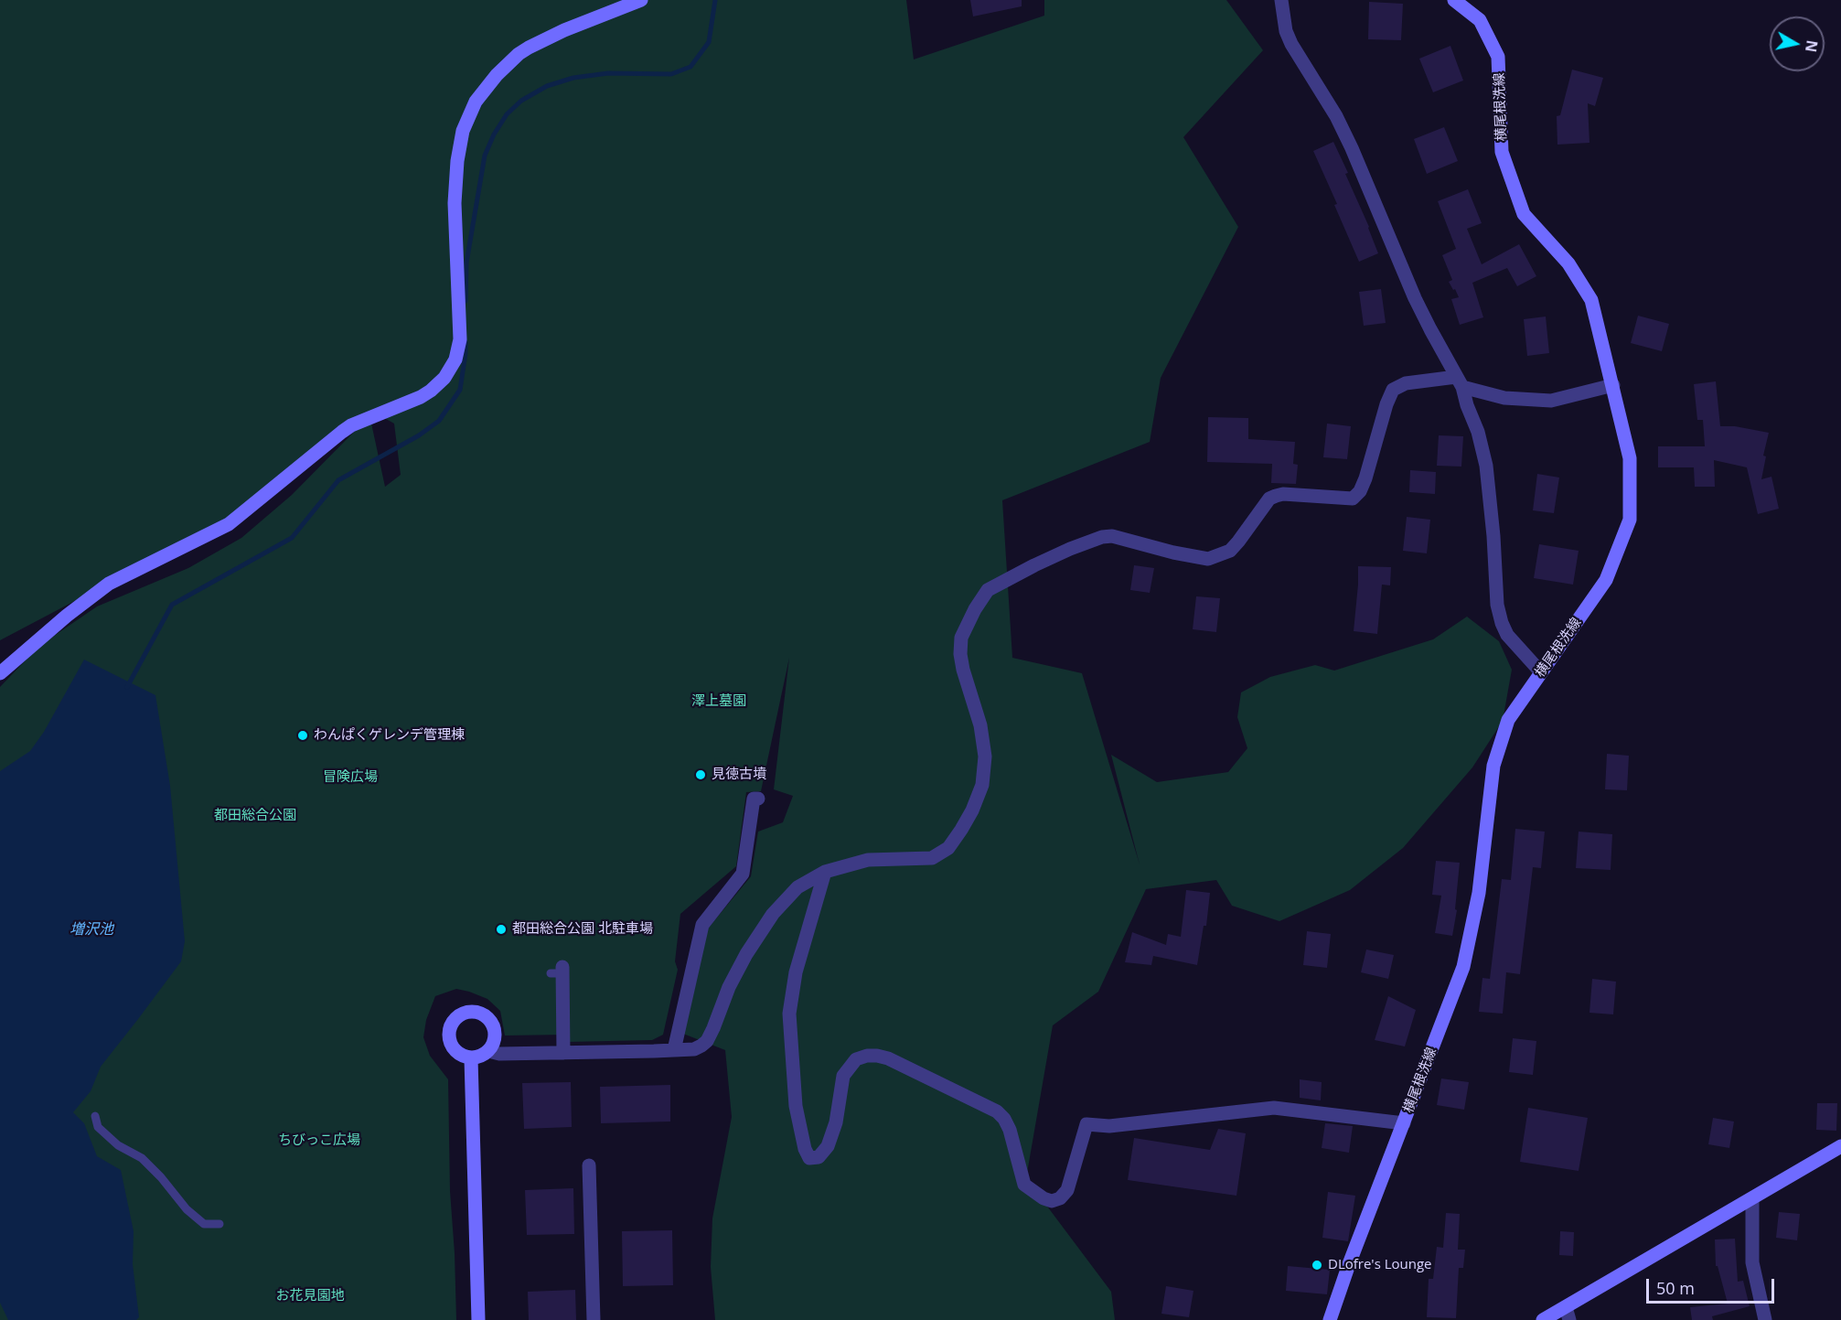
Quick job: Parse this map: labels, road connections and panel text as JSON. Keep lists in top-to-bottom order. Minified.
{"streets":{"main road":["横尾根洗線"]},"water":["増沢池"],"parks":["澤上墓園","冒険広場","都田総合公園","ちびっこ広場","お花見園地"],"places":["わんぱくゲレンデ管理棟","見徳古墳","都田総合公園 北駐車場","DLofre's Lounge"],"scale_bar":"50 m","north":"right"}
